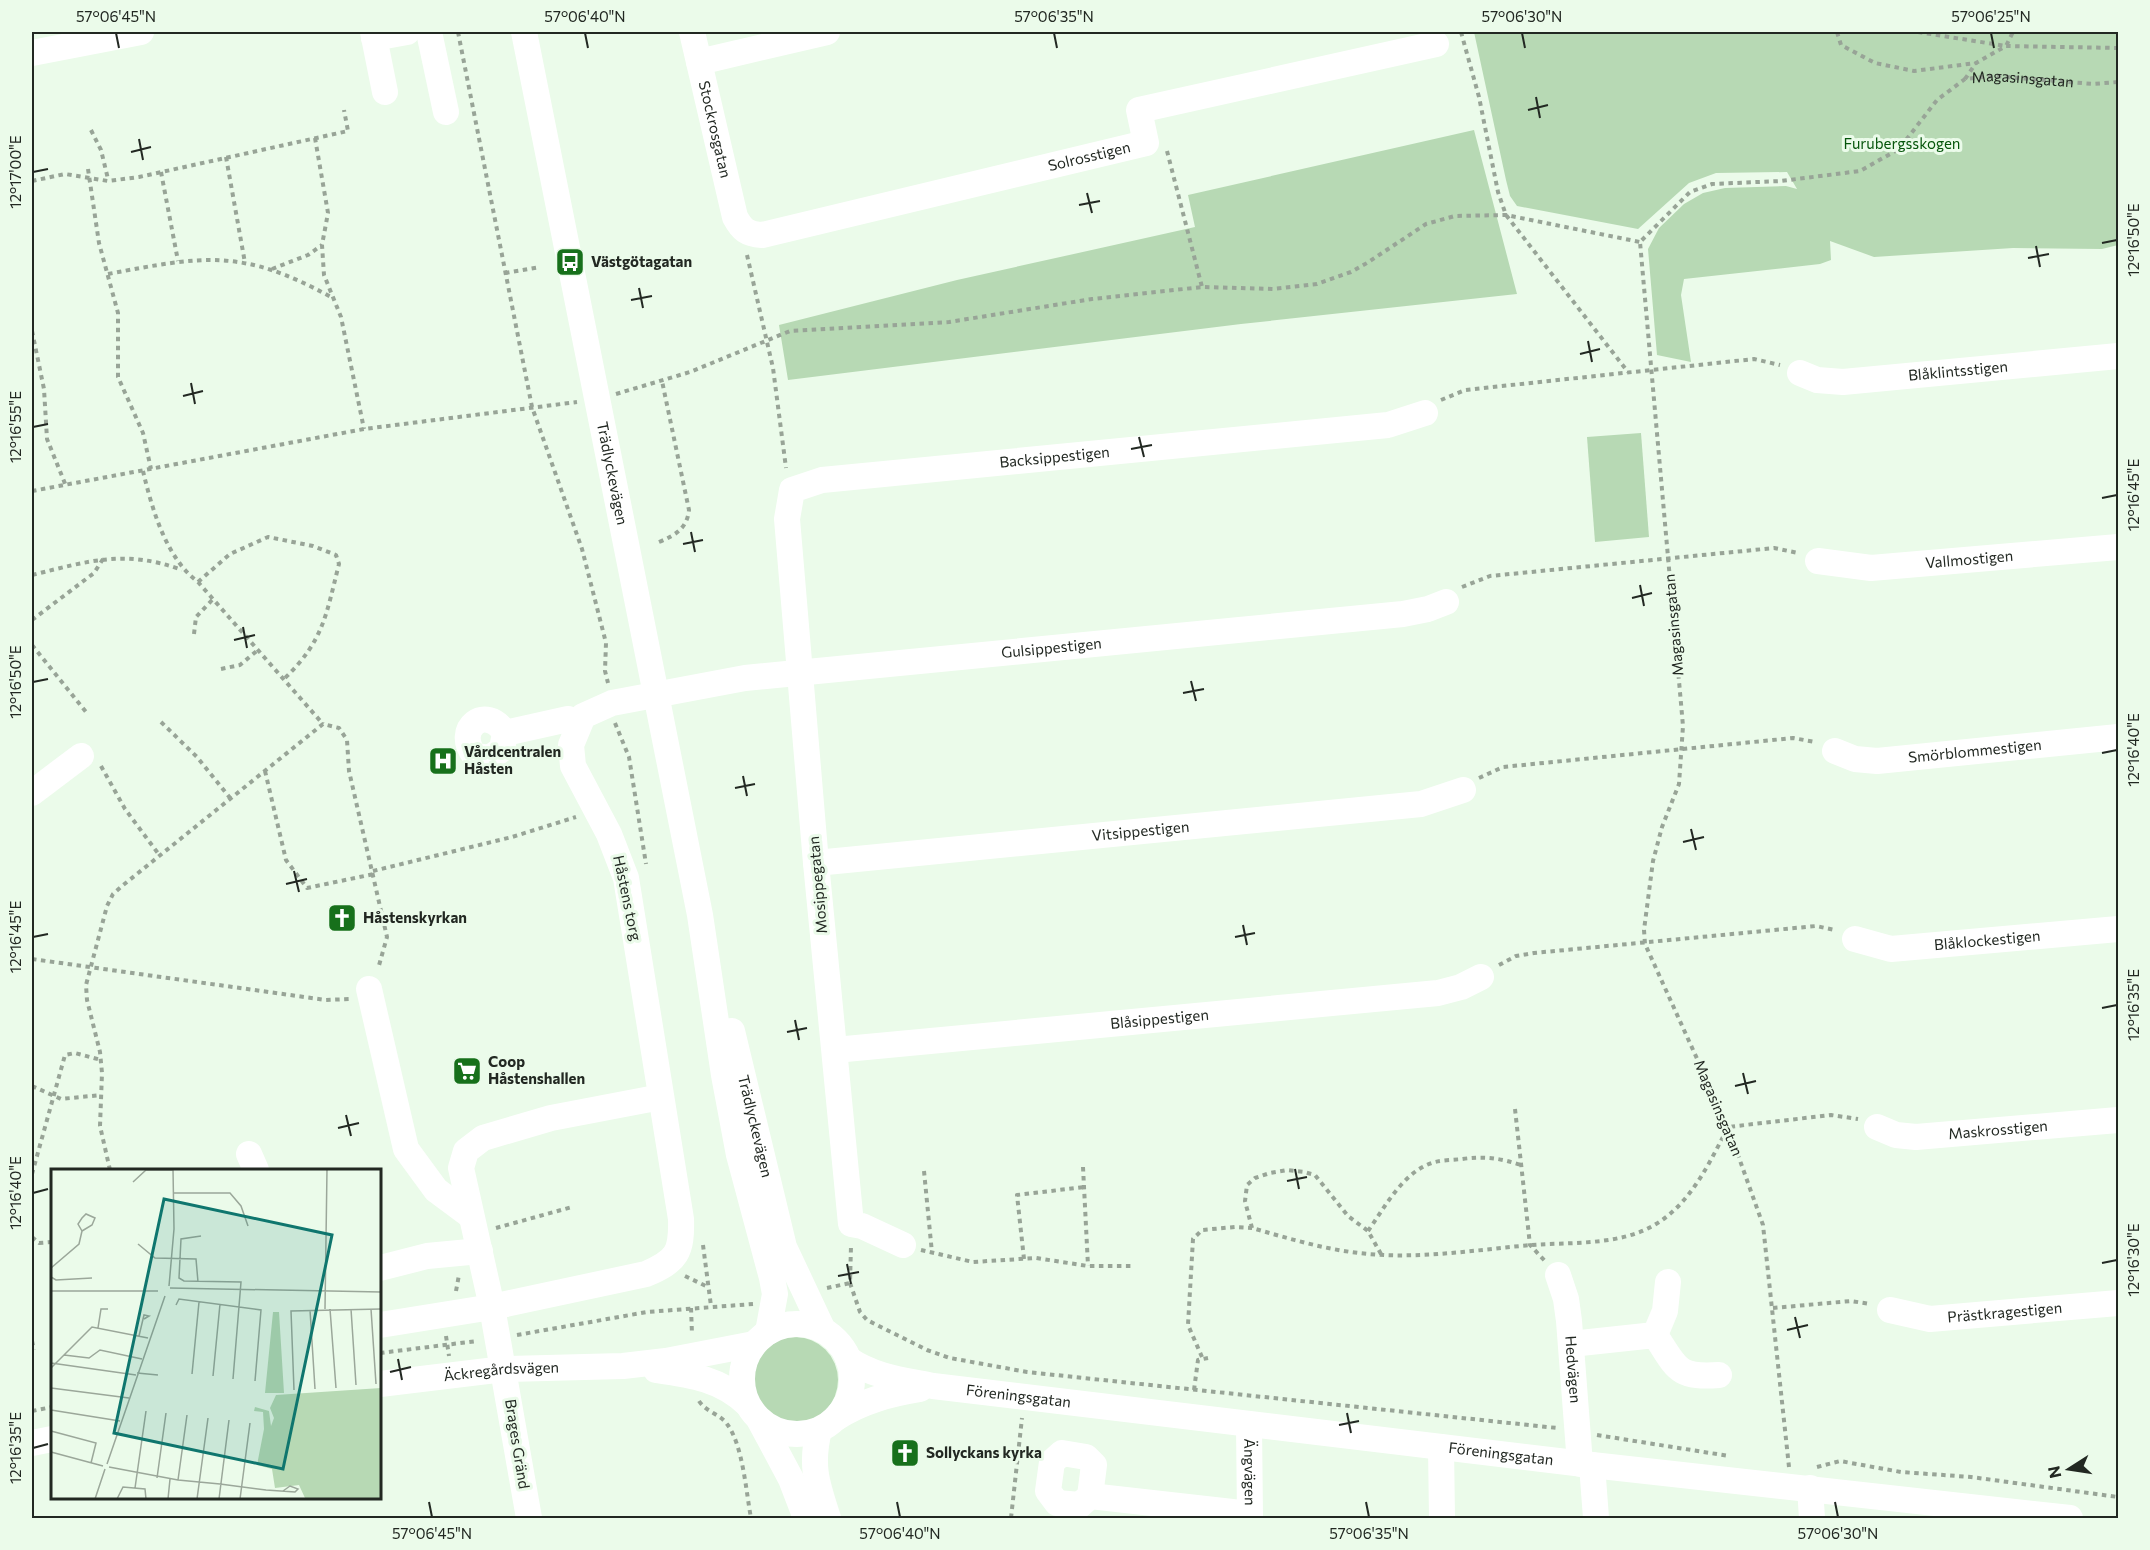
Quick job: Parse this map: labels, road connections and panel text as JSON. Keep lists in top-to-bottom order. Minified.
{"streets":{"street":["Stockrosgatan","Solrosstigen","Blåklintsstigen","Backsippestigen","Trädlyckevägen","Vallmostigen","Gulsippestigen","Smörblommestigen","Vitsippestigen","Mosippegatan","Håstens torg","Blåklockestigen","Blåsippestigen","Maskrosstigen","Prästkragestigen","Hedvägen","Äckregårdsvägen","Föreningsgatan","Brages Gränd","Ängvägen"],"path":["Magasinsgatan"]},"crossings":[["Magasinsgatan","Föreningsgatan"],["Stockrosgatan","Solrosstigen"],["Backsippestigen","Mosippegatan"],["Trädlyckevägen","Gulsippestigen"],["Trädlyckevägen","Äckregårdsvägen"],["Trädlyckevägen","Föreningsgatan"],["Gulsippestigen","Mosippegatan"],["Vitsippestigen","Mosippegatan"],["Mosippegatan","Blåsippestigen"],["Hedvägen","Föreningsgatan"],["Äckregårdsvägen","Föreningsgatan"],["Äckregårdsvägen","Brages Gränd"],["Föreningsgatan","Ängvägen"]],"parks":["Furubergsskogen"],"places":{"bus stop":["Västgötagatan"],"hospital":["Vårdcentralen Håsten"],"church":["Håstenskyrkan","Sollyckans kyrka"],"supermarket":["Coop Håstenshallen"]},"north":"left","coordinates":["57°06'45\"N","57°06'40\"N","57°06'35\"N","57°06'30\"N","57°06'25\"N","12°17'00\"E","12°16'50\"E","12°16'55\"E","12°16'45\"E","12°16'40\"E","12°16'35\"E","12°16'30\"E"]}
